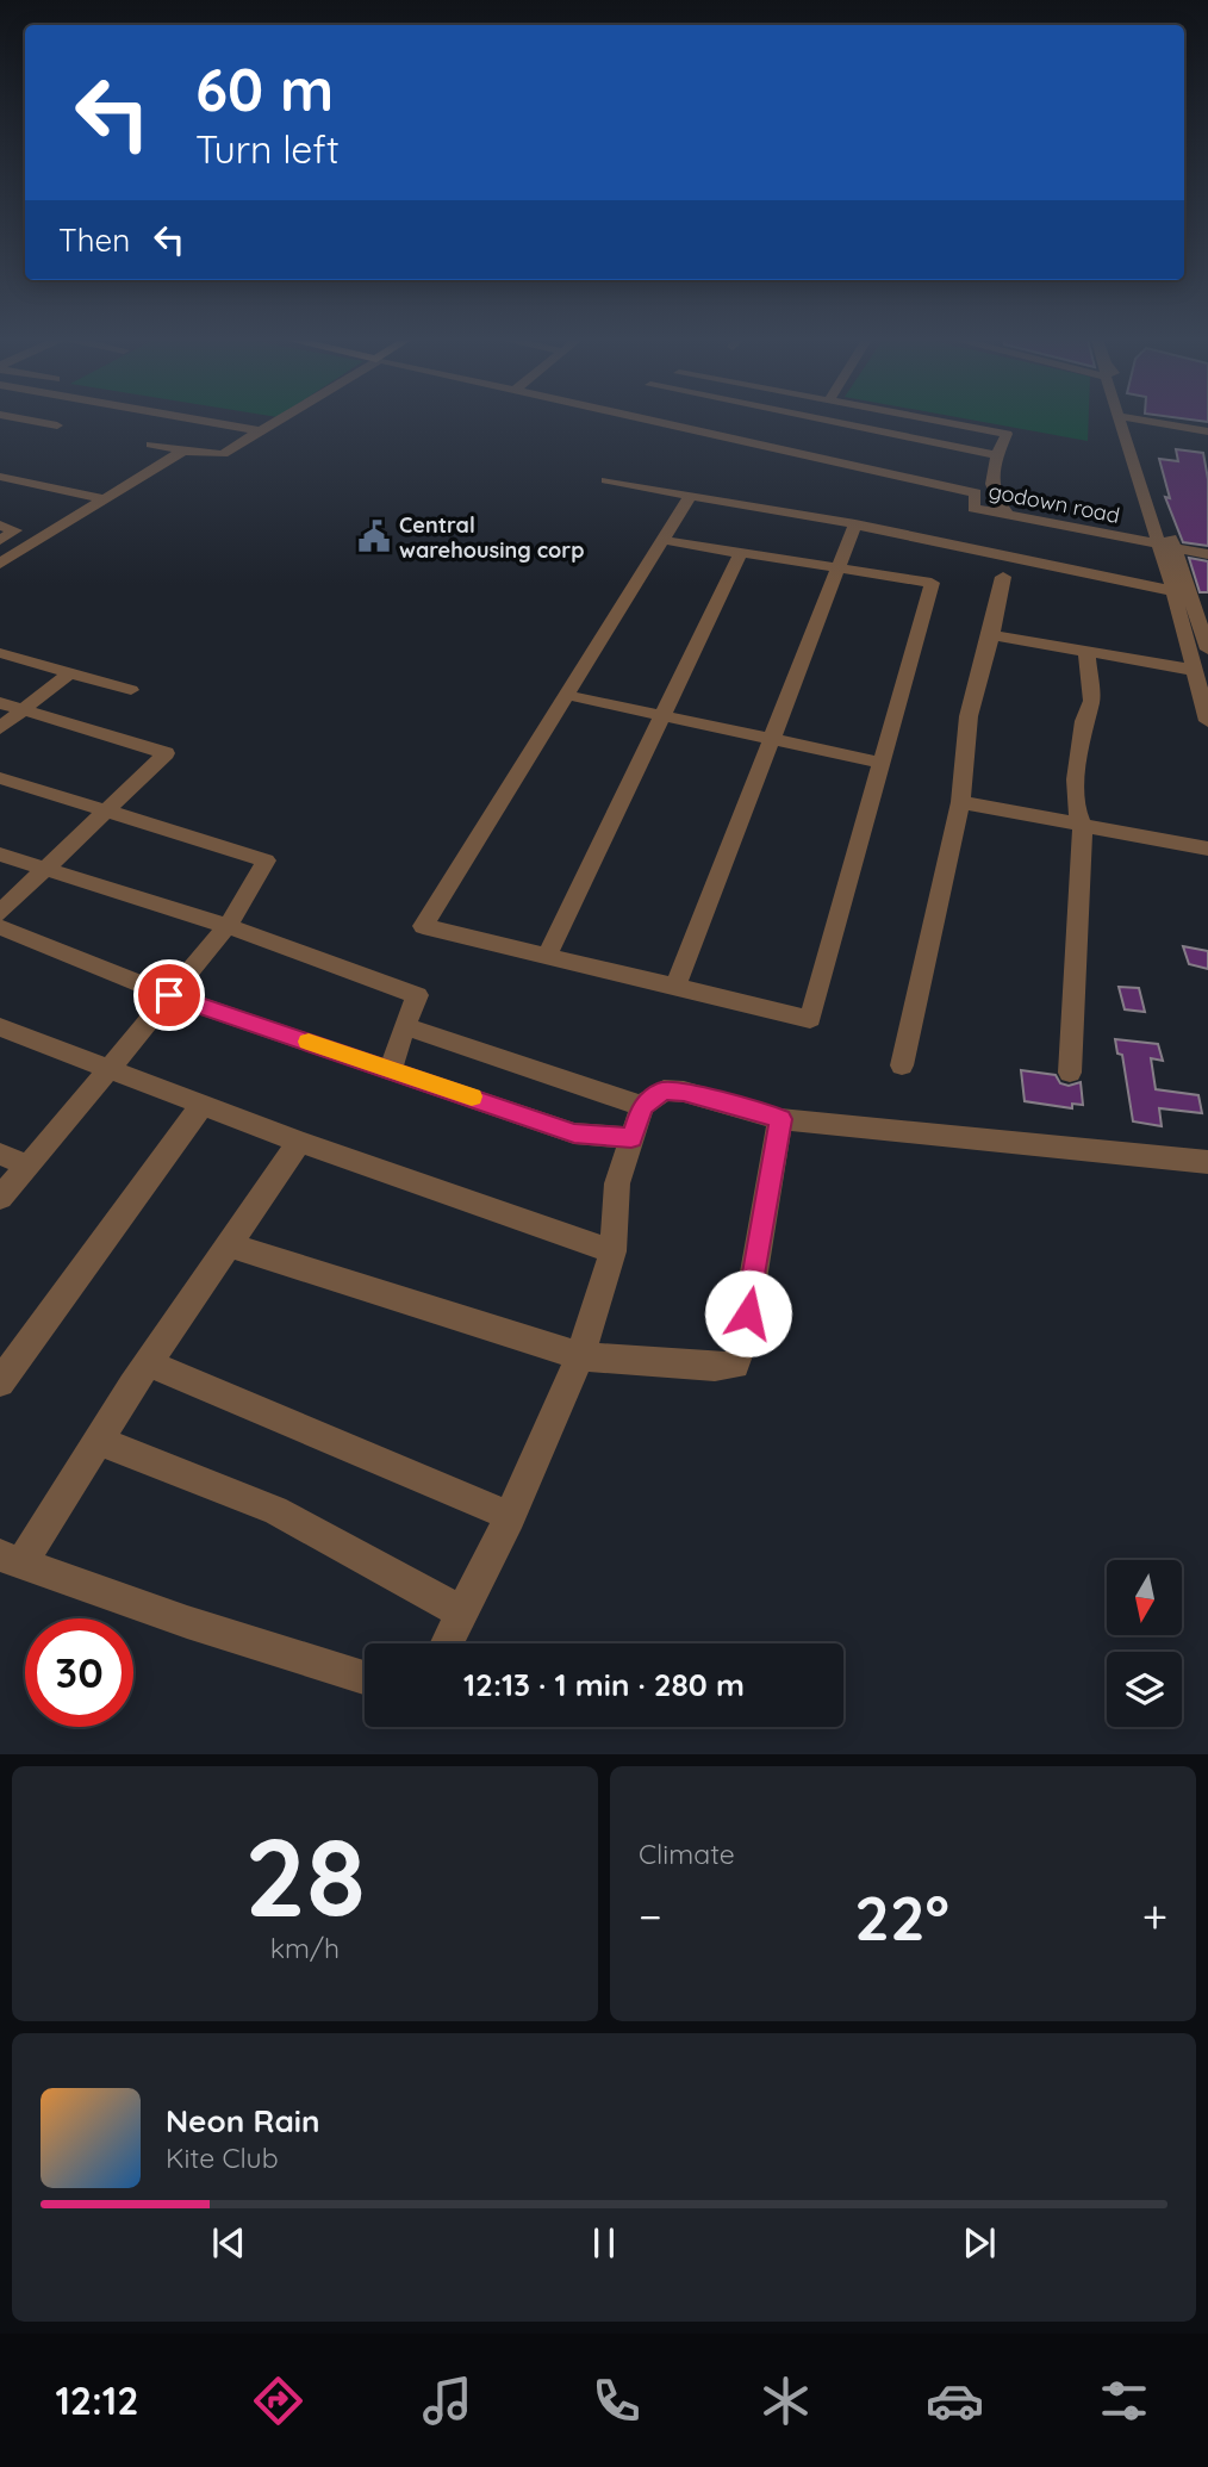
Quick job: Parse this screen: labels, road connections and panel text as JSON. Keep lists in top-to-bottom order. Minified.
{"streets":{"street":["godown road"]},"places":{"public building":["Central warehousing corp"]},"north":"bottom","page":{"turn":["60 m","Turn left"],"then":"Then","limit":"30","trip":"12:13 · 1 min · 280 m","tile":[["28","km/h"],"Climate"],"heat":["−","22°","+"],"song":["Neon Rain","Kite Club"],"tabs":"12:12"}}
